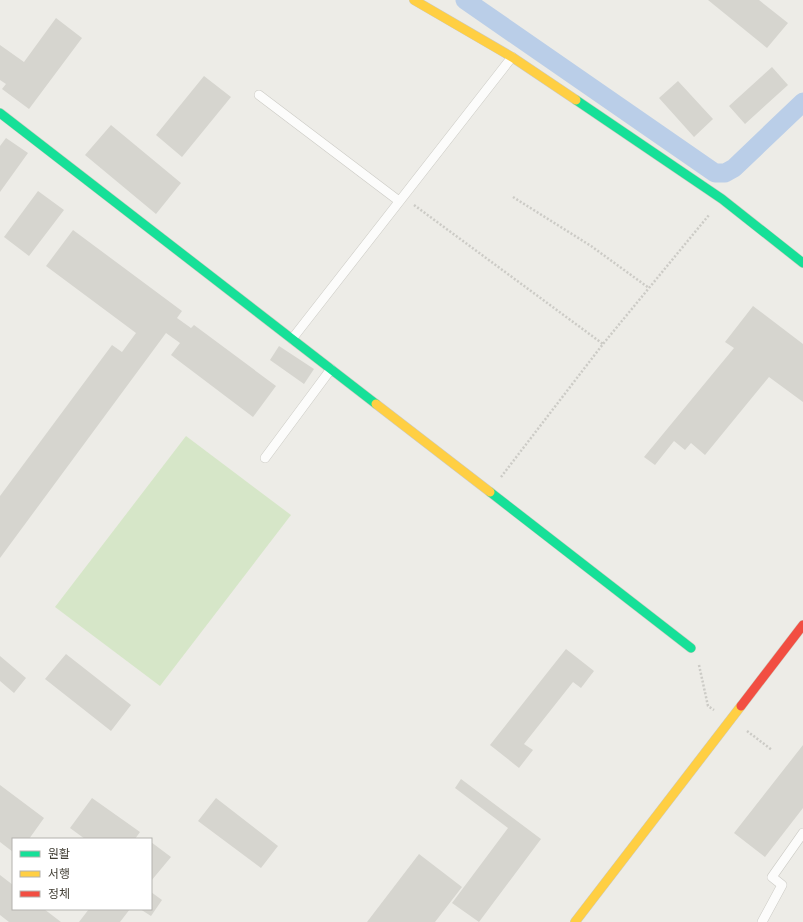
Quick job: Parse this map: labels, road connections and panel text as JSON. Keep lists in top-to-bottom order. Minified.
{"legend":["원활","서행","정체"]}
